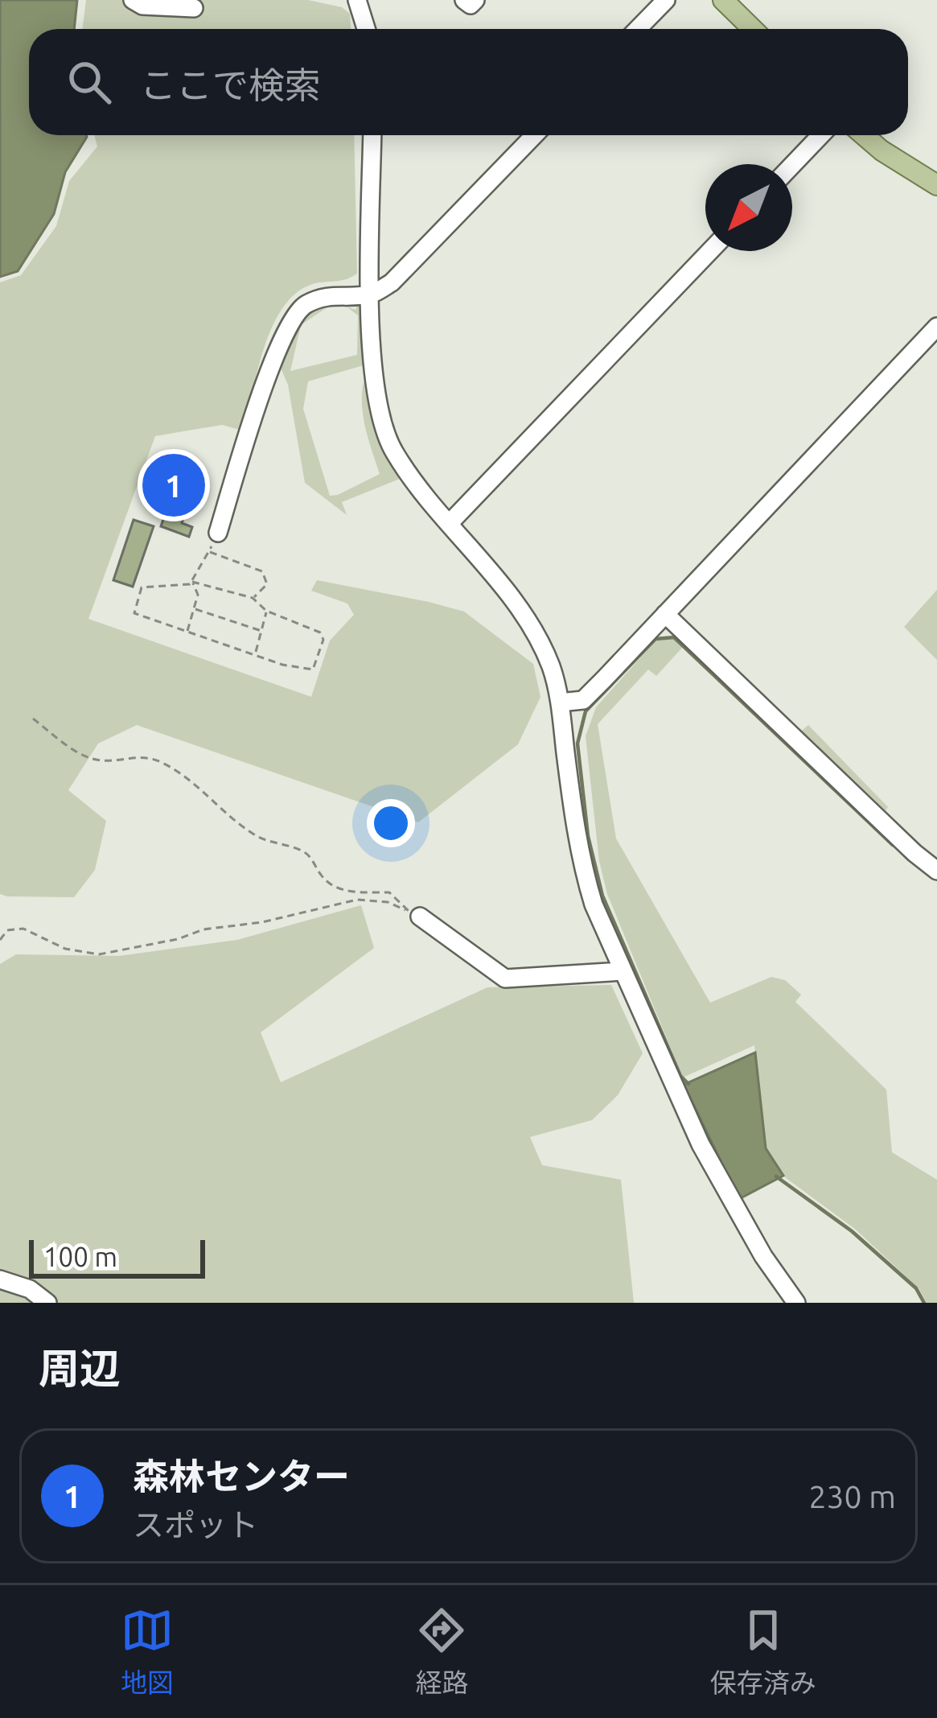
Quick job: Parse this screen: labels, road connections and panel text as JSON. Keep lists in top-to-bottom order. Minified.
{"scale_bar":"100 m","north":"bottom left","page":{"search":"ここで検索","pins":"1","scale":"100 m","heading":"周辺","list":[{"mark":"1","name":"森林センター","note":"スポット","value":"230 m"}],"nav":["地図","経路","保存済み"]}}
